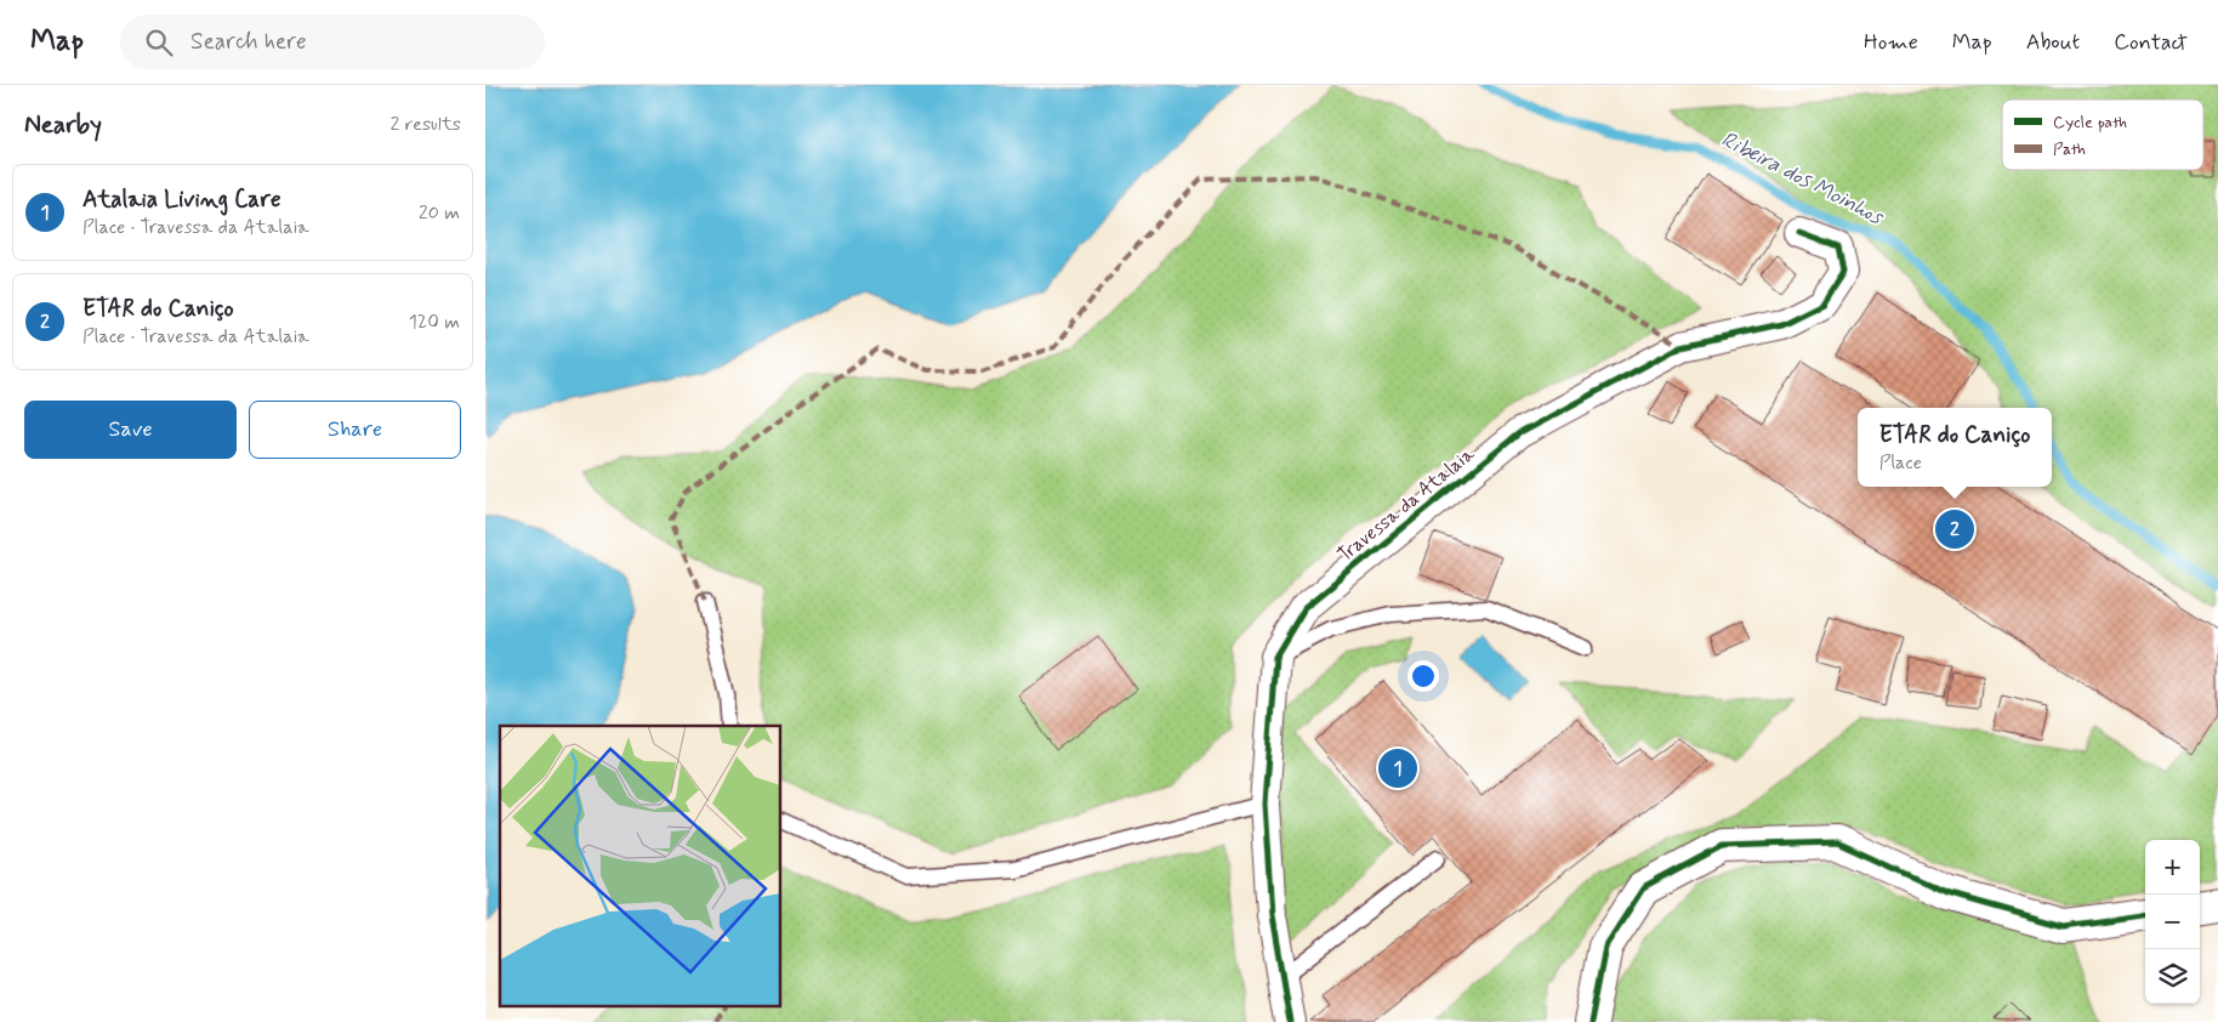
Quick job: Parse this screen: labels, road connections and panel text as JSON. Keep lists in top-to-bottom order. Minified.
{"streets":{"street":["Travessa da Atalaia"]},"water":["Ribeira dos Moinhos"],"legend":["Cycle path","Path"],"page":{"header":"Map","search":"Search here","nav":["Home","Map","About","Contact"],"heading":["Nearby","2 results"],"list":[{"mark":"1","name":"Atalaia Living Care","note":"Place · Travessa da Atalaia","value":"20 m"},{"mark":"2","name":"ETAR do Caniço","note":"Place · Travessa da Atalaia","value":"120 m"}],"buttons":["Save","Share"],"popup":["ETAR do Caniço","Place"],"pins":["2","1"],"map_buttons":["+","−"]}}
